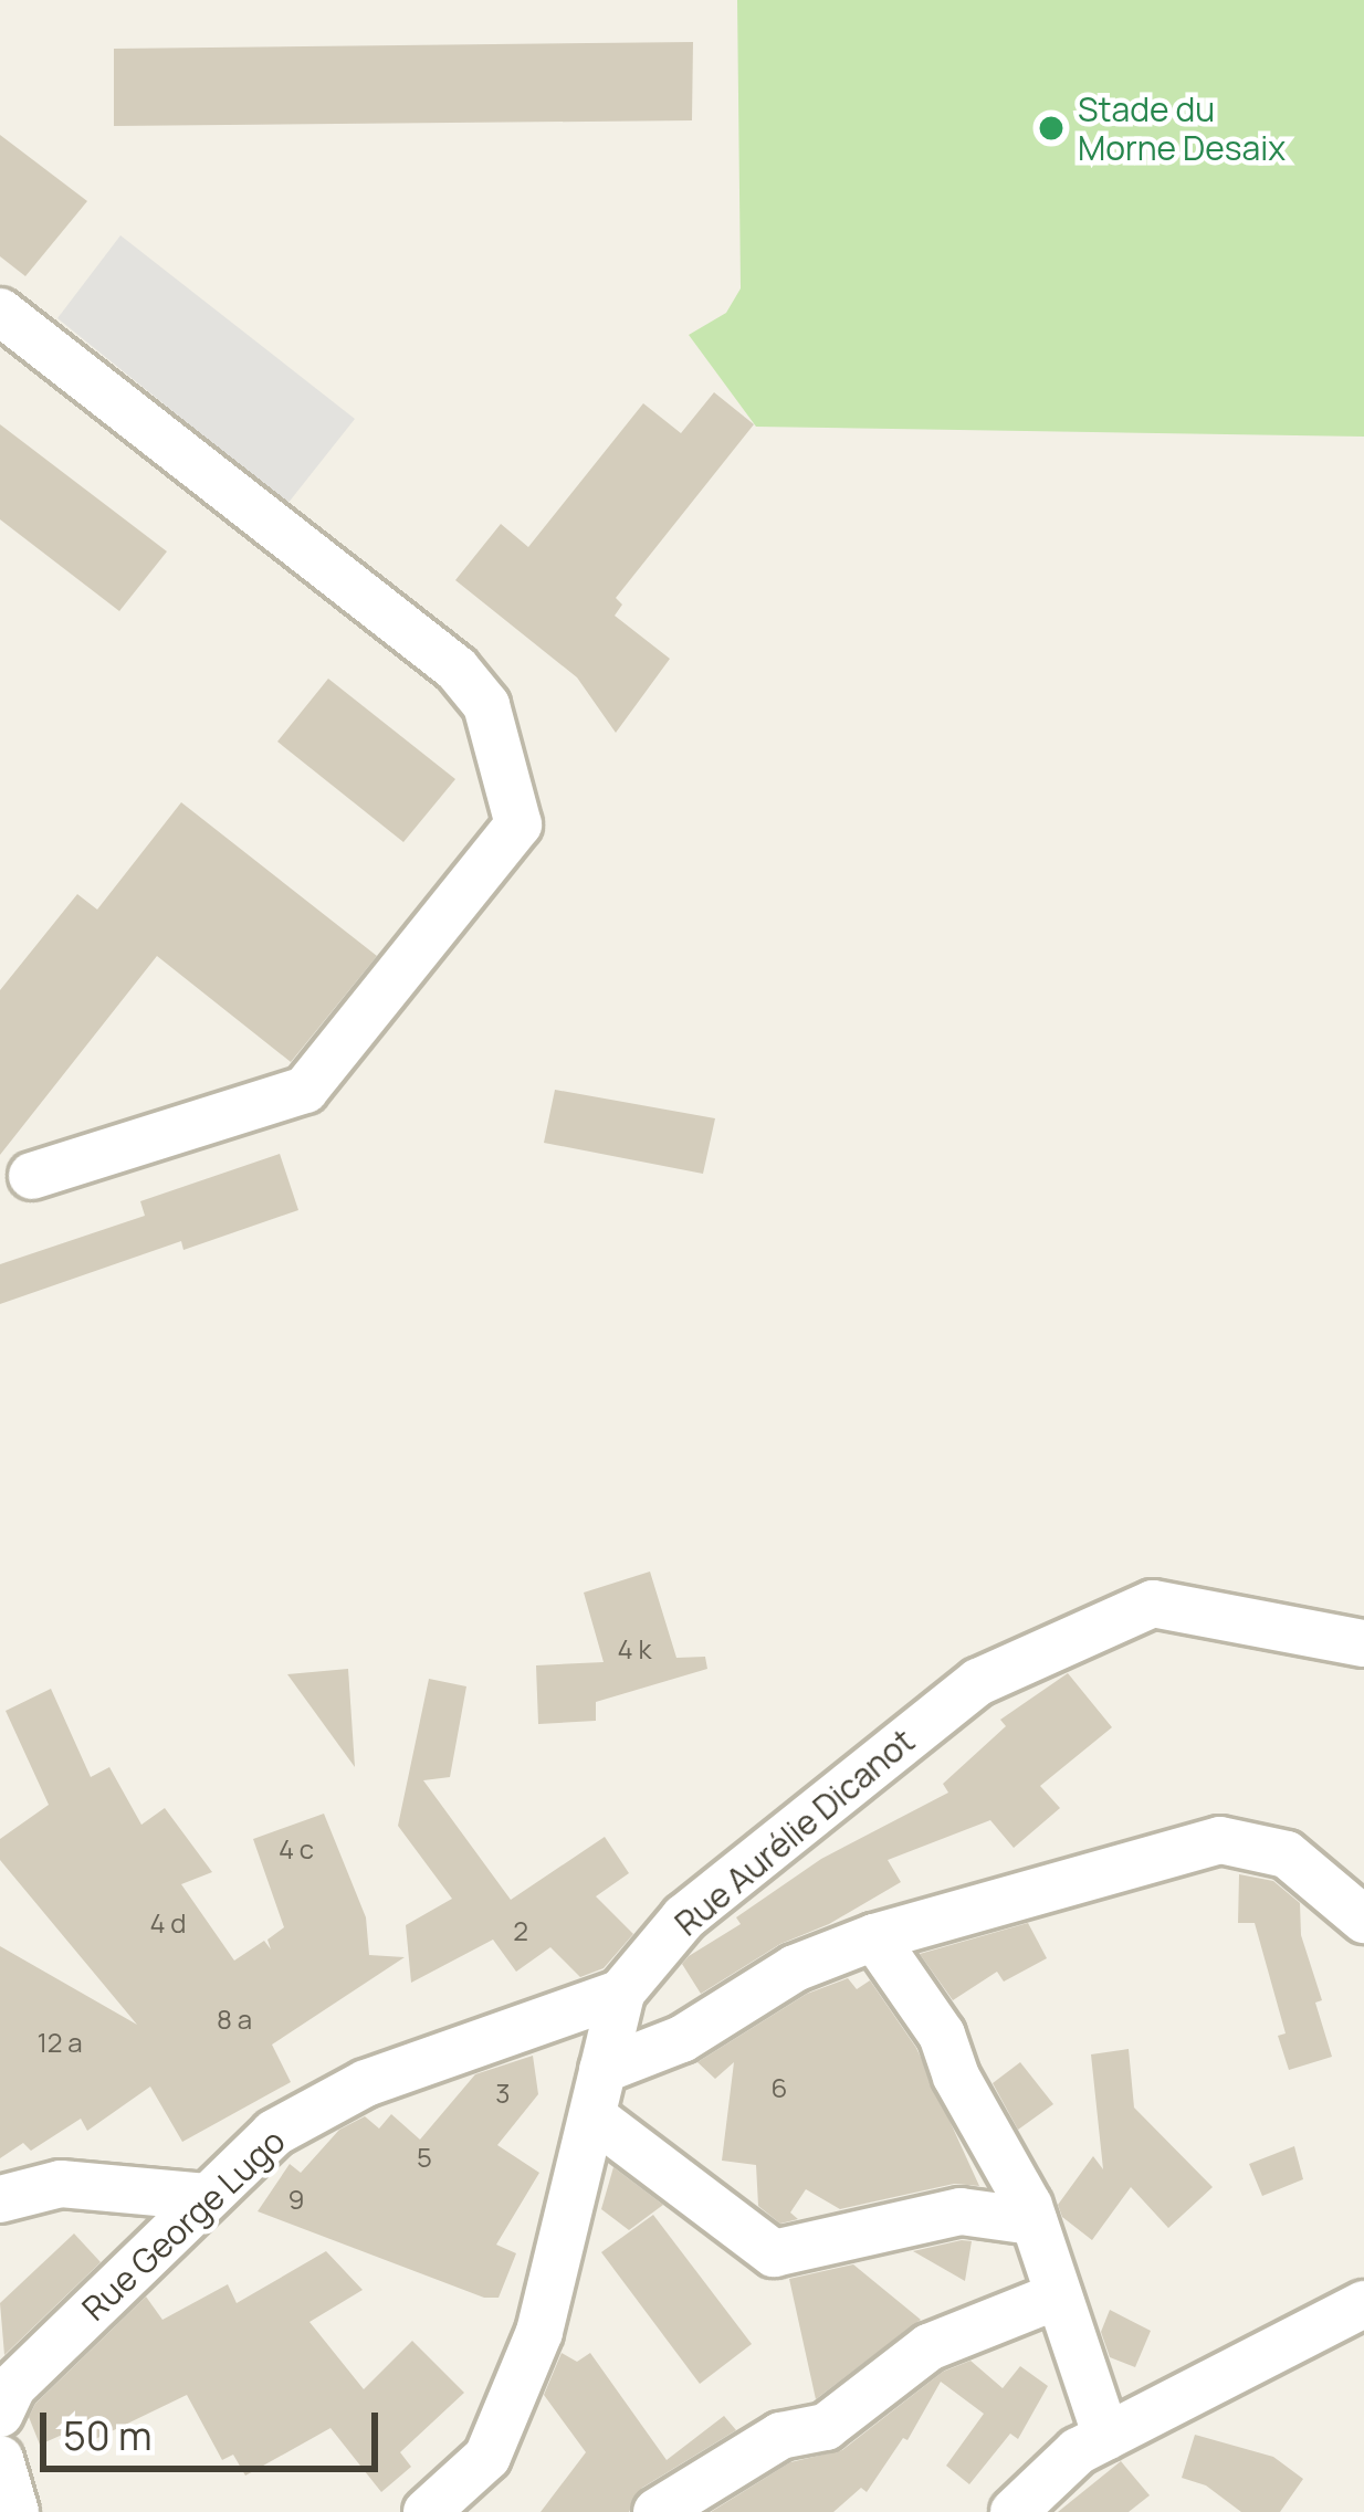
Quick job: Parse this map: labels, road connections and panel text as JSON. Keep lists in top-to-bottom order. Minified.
{"streets":{"street":["Rue Aurélie Dicanot","Rue George Lugo"]},"crossings":[["Rue Aurélie Dicanot","Rue George Lugo"]],"places":["Stade du Morne Desaix"],"house_numbers":["4 k","4 c","4 d","2","8 a","12 a","6","3","5","9"],"scale_bar":"50 m"}
